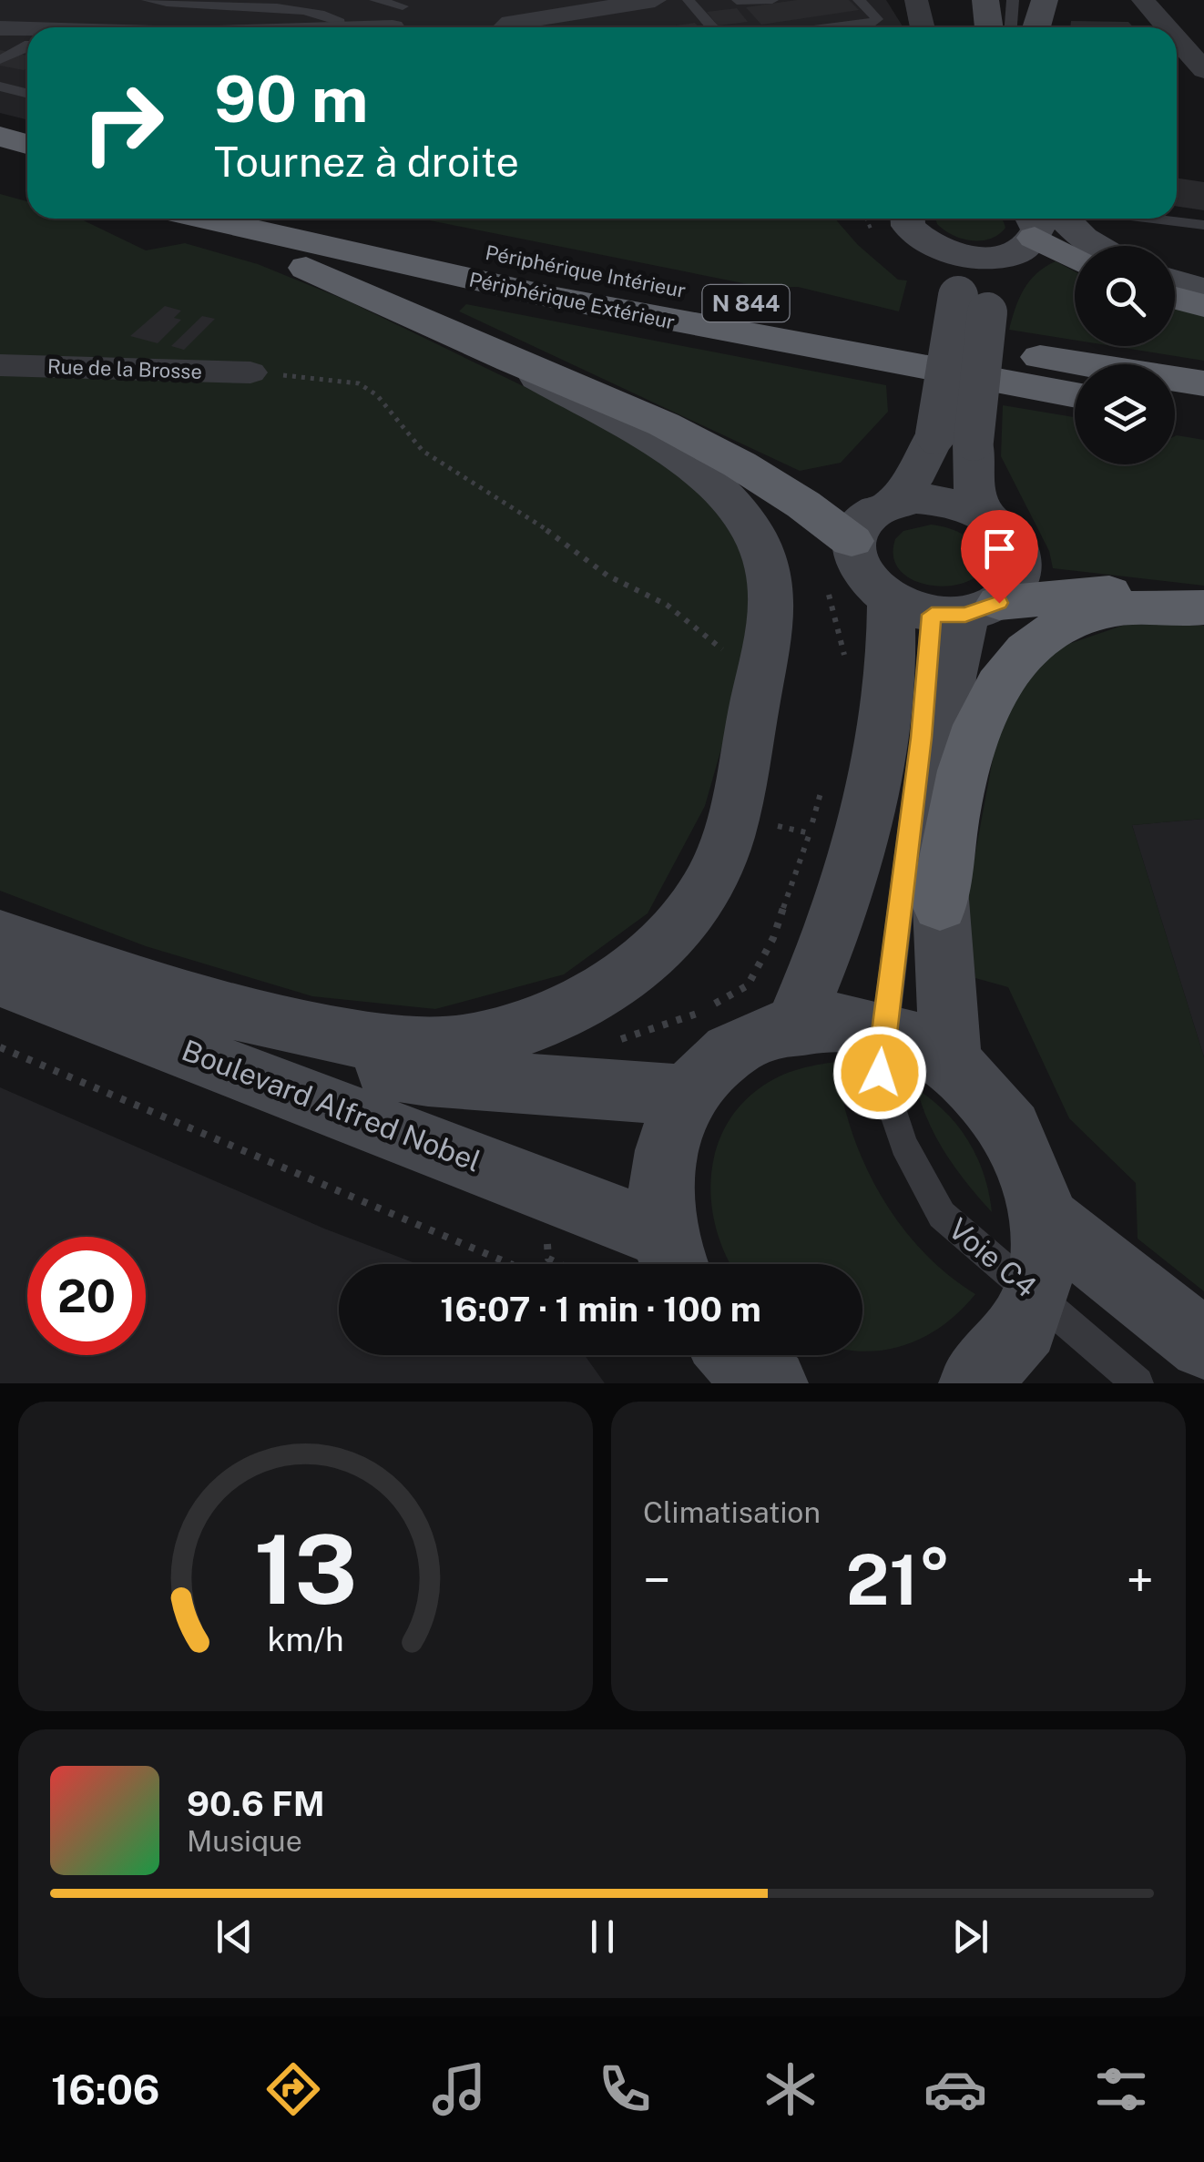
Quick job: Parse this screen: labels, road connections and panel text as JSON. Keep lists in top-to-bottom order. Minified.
{"streets":{"highway":["Périphérique Intérieur","Périphérique Extérieur","N 844"],"main road":["Boulevard Alfred Nobel"],"street":["Rue de la Brosse"],"lane":["Voie C4"]},"page":{"turn":["90 m","Tournez à droite"],"limit":"20","trip":"16:07 · 1 min · 100 m","tile":"Climatisation","heat":["−","21°","+"],"song":["90.6 FM","Musique"],"tabs":"16:06","gauge":["13","km/h"]}}
